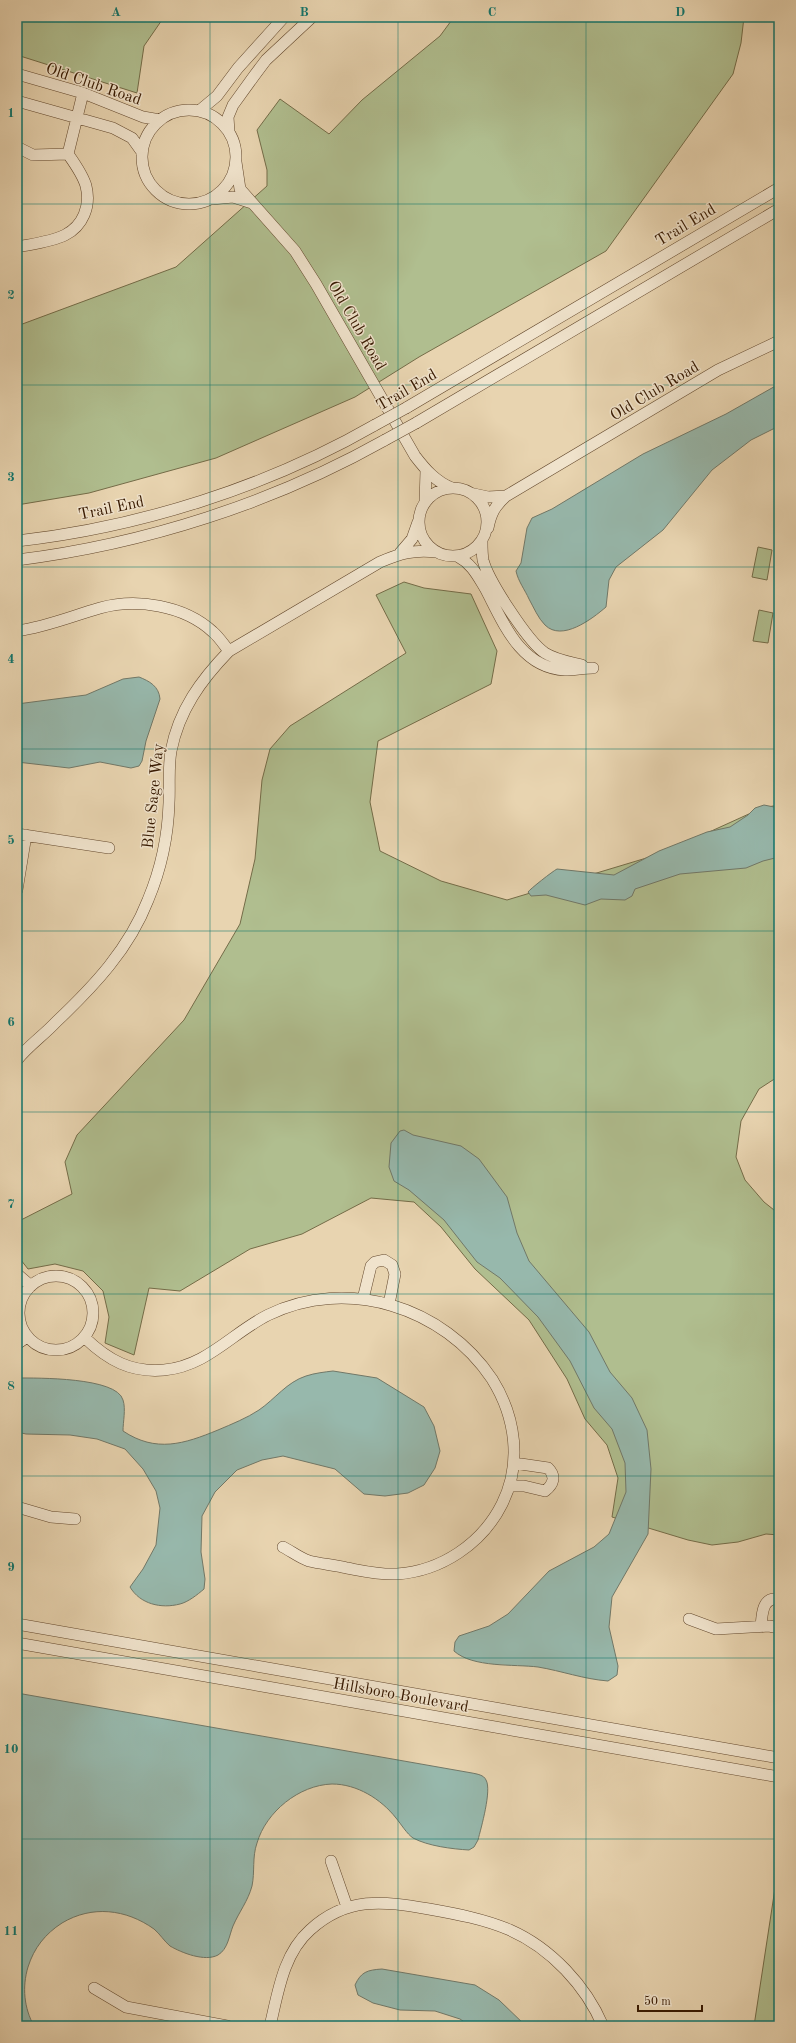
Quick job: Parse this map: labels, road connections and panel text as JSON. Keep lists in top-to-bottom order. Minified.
{"streets":{"street":["Old Club Road","Trail End","Blue Sage Way","Hillsboro Boulevard"]},"crossings":[["Old Club Road","Blue Sage Way"]],"scale_bar":"50 m","grid":{"columns":["A","B","C","D"],"rows":["1","2","3","4","5","6","7","8","9","10","11"]}}
